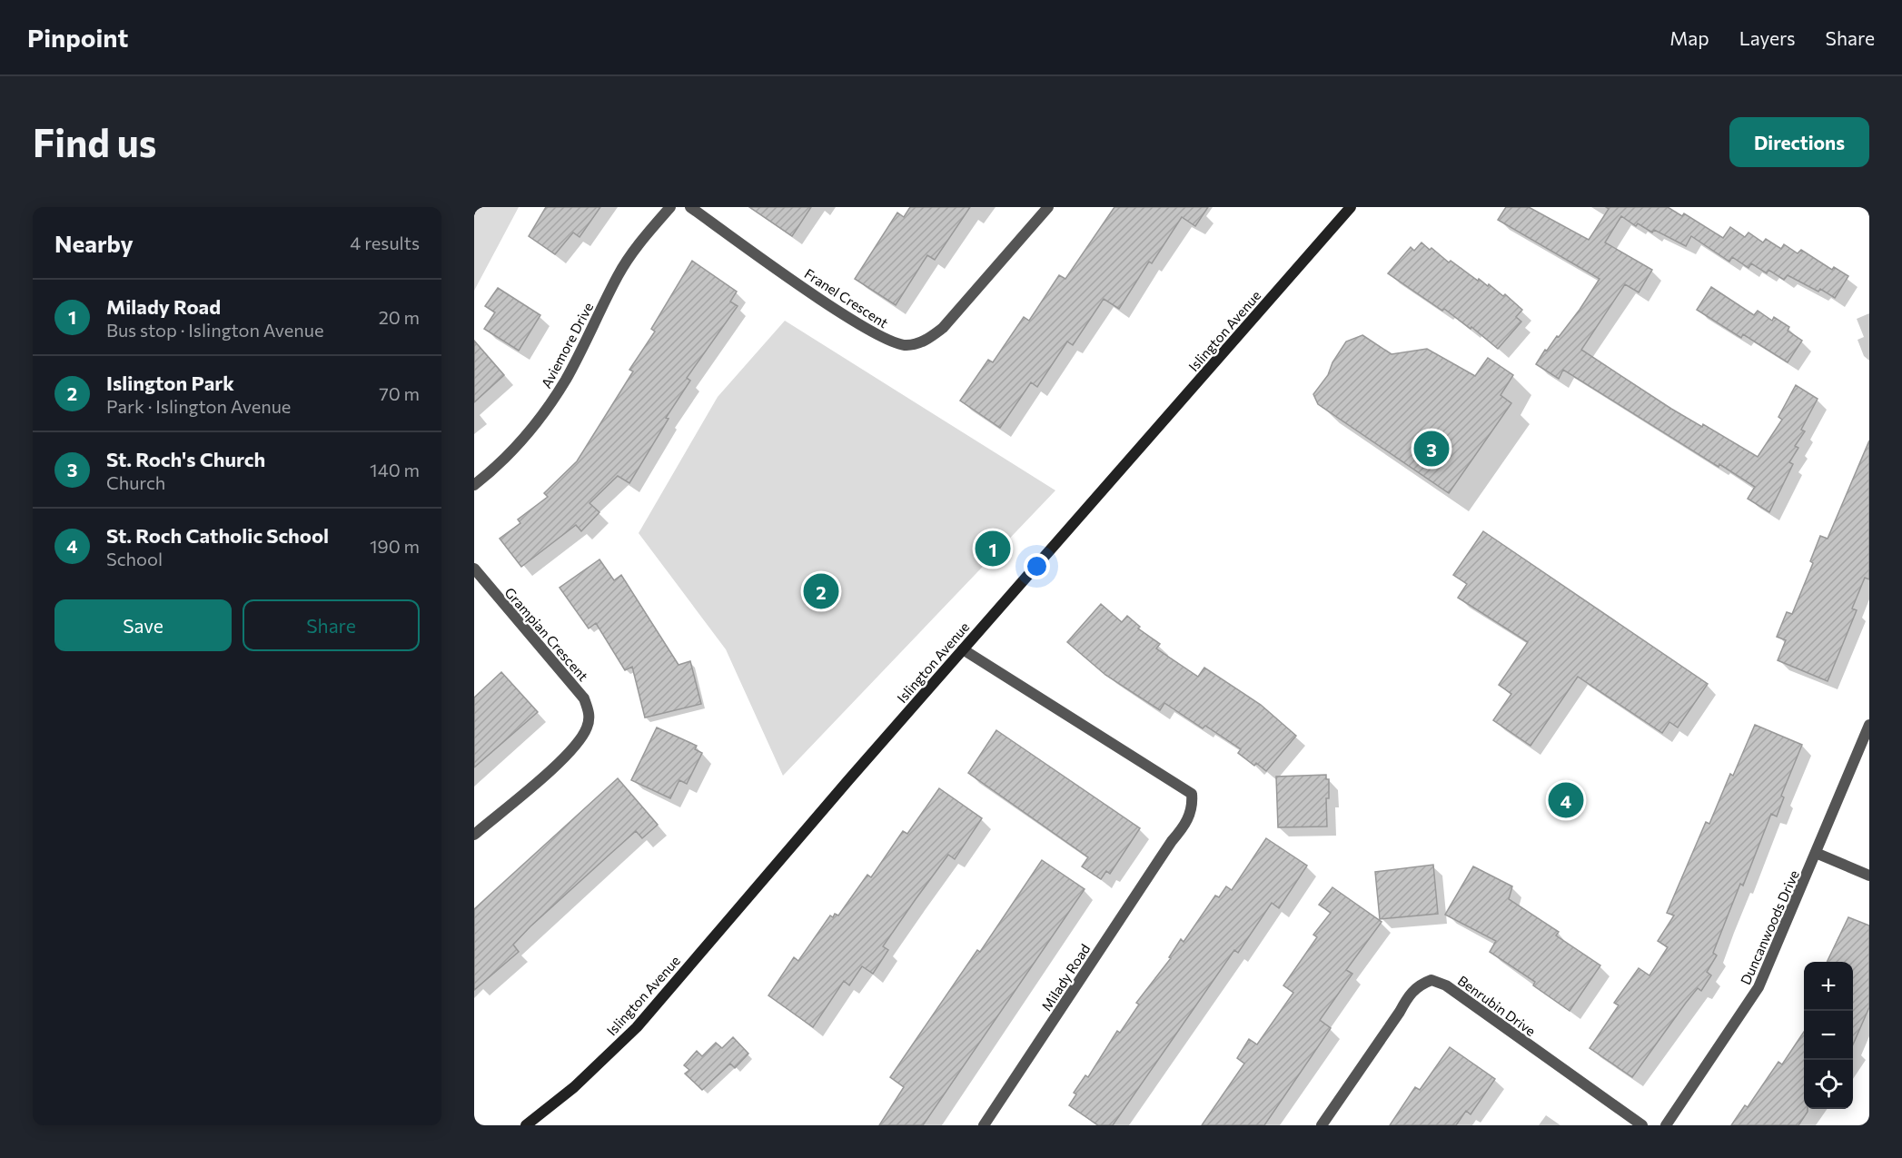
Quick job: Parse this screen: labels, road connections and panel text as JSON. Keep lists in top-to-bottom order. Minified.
{"streets":{"main road":["Islington Avenue"],"street":["Franel Crescent","Aviemore Drive","Grampian Crescent","Duncanwoods Drive","Milady Road","Benrubin Drive"]},"crossings":[["Islington Avenue","Milady Road"]],"page":{"header":"Pinpoint","nav":["Map","Layers","Share"],"buttons":["Directions",["Save","Share"]],"title":"Find us","heading":["Nearby","4 results"],"list":[{"mark":"1","name":"Milady Road","note":"Bus stop · Islington Avenue","value":"20 m"},{"mark":"2","name":"Islington Park","note":"Park · Islington Avenue","value":"70 m"},{"mark":"3","name":"St. Roch's Church","note":"Church","value":"140 m"},{"mark":"4","name":"St. Roch Catholic School","note":"School","value":"190 m"}],"pins":["3","1","2","4"],"map_buttons":["+","−"]}}
